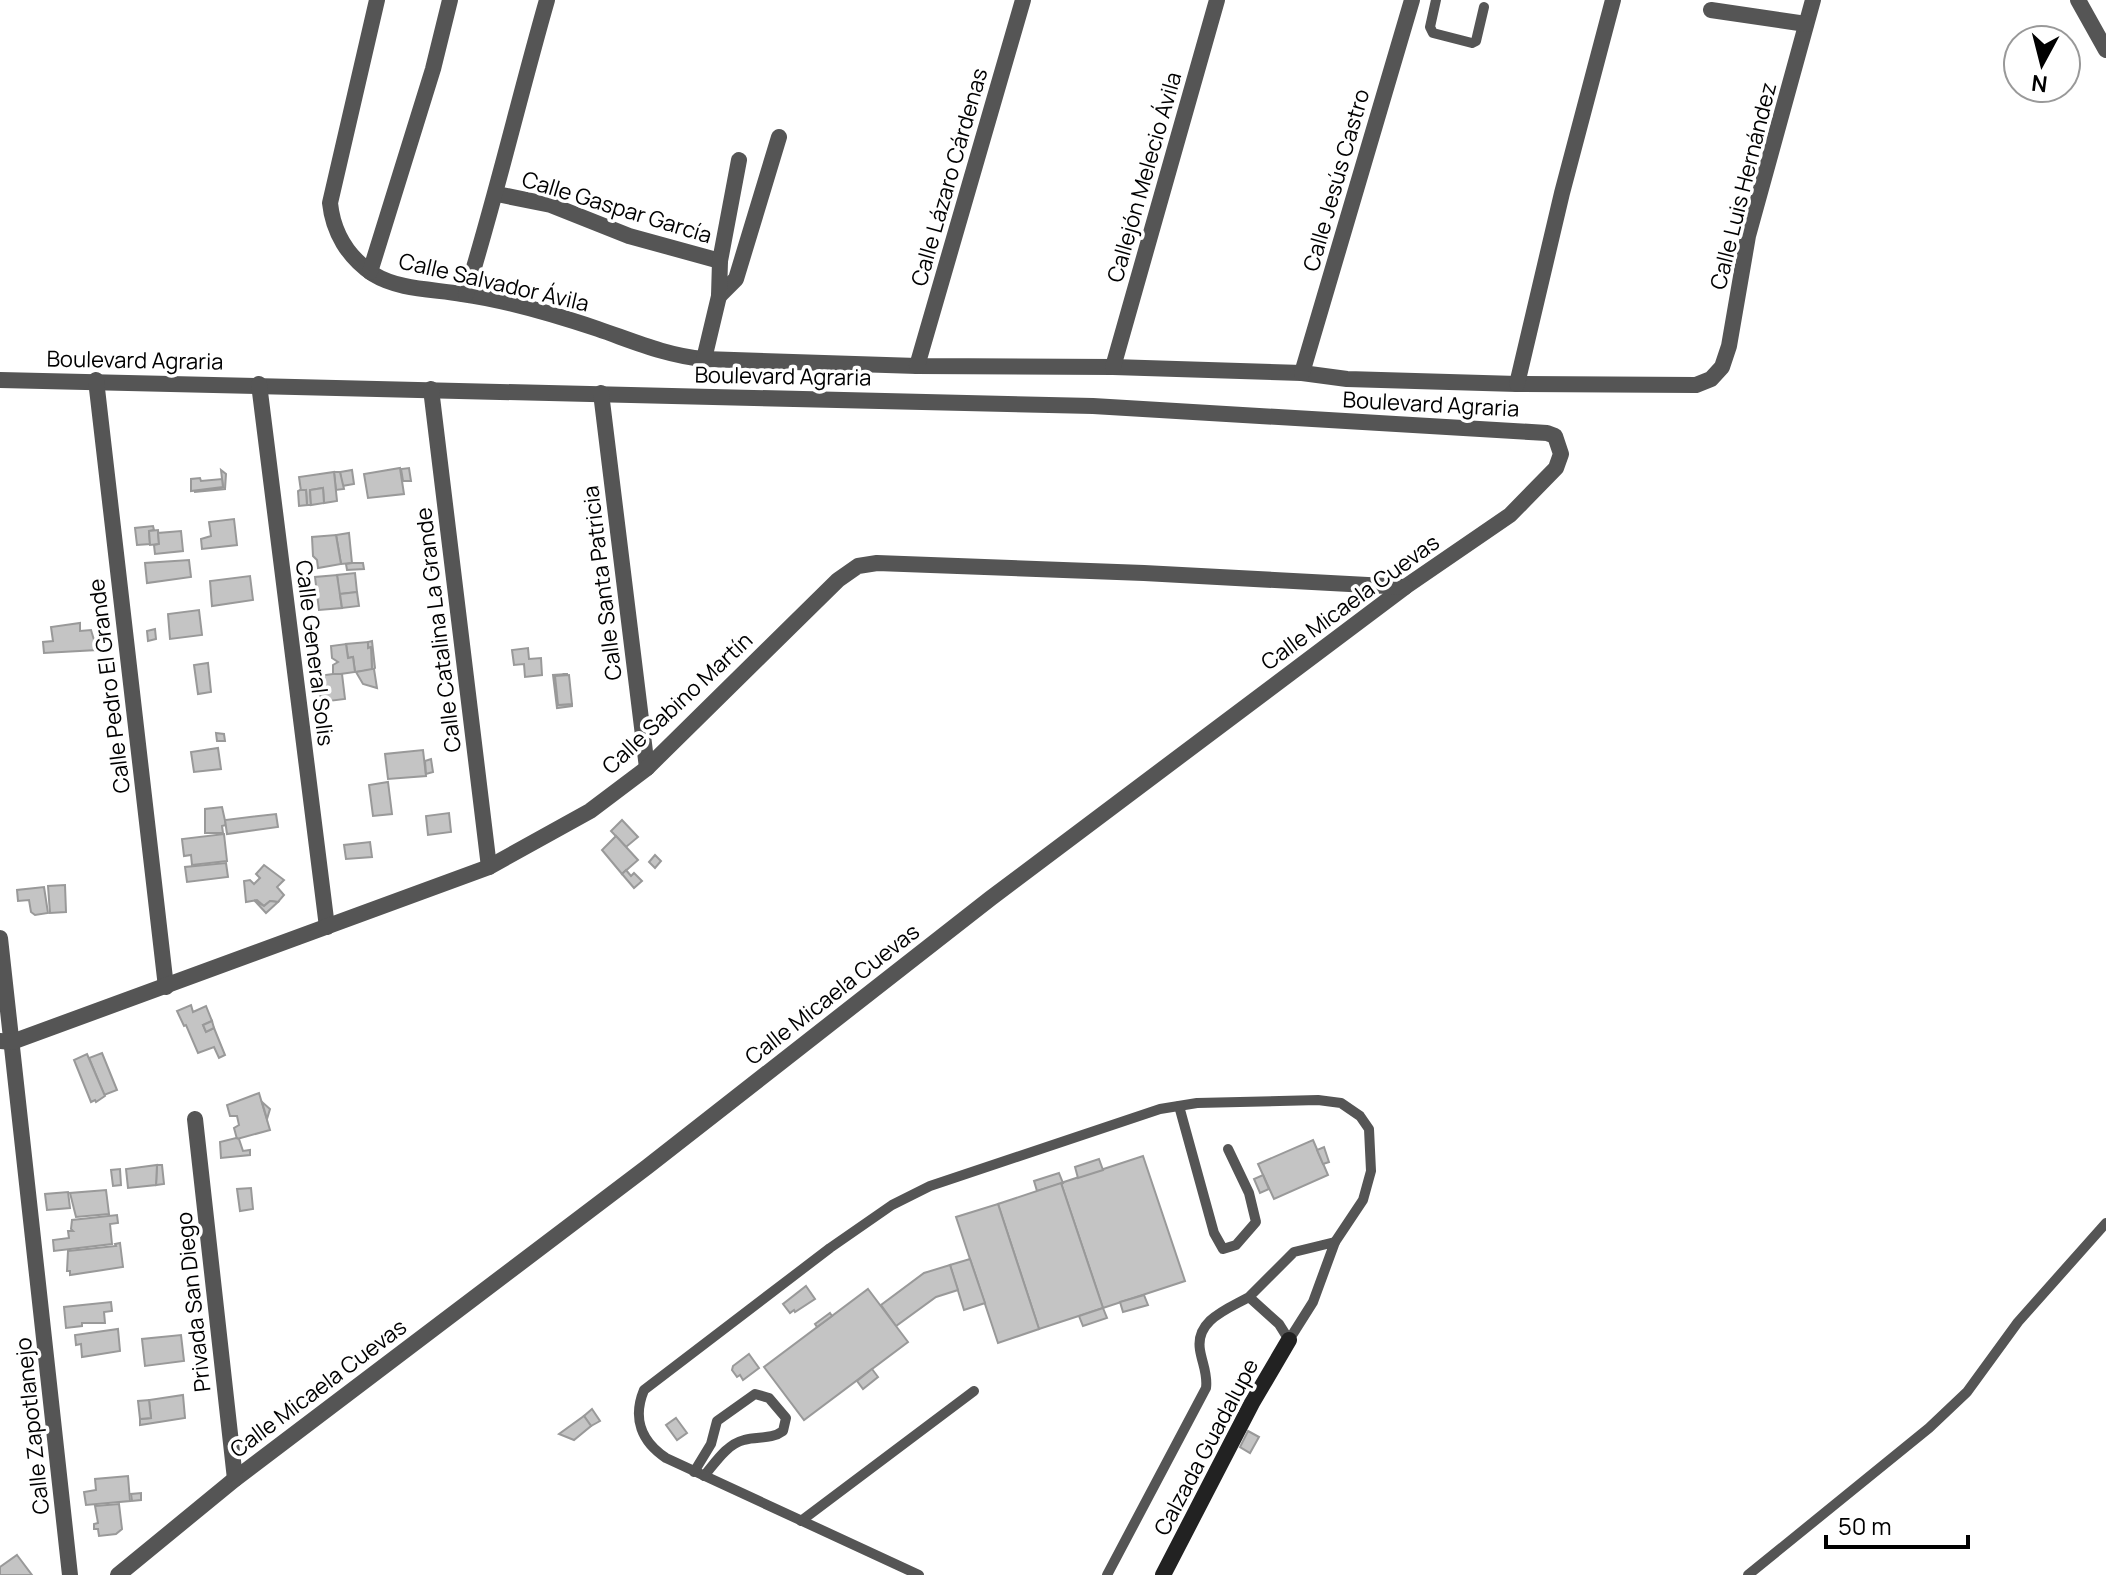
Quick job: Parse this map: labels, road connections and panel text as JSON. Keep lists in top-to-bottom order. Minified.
{"streets":{"street":["Calle Lázaro Cárdenas","Callejón Melecio Ávila","Calle Jesús Castro","Calle Luis Hernández","Calle Gaspar García","Calle Salvador Ávila","Boulevard Agraria","Calle Santa Patricia","Calle Micaela Cuevas","Calle Catalina La Grande","Calle General Solis","Calle Pedro El Grande","Calle Sabino Martín","Privada San Diego","Calle Zapotlanejo","Calzada Guadalupe"]},"crossings":[["Calle Lázaro Cárdenas","Calle Salvador Ávila"],["Calle Lázaro Cárdenas","Boulevard Agraria"],["Callejón Melecio Ávila","Boulevard Agraria"],["Calle Jesús Castro","Boulevard Agraria"],["Calle Luis Hernández","Boulevard Agraria"],["Calle Gaspar García","Calle Salvador Ávila"],["Calle Salvador Ávila","Boulevard Agraria"],["Boulevard Agraria","Calle Santa Patricia"],["Boulevard Agraria","Calle Micaela Cuevas"],["Boulevard Agraria","Calle Catalina La Grande"],["Boulevard Agraria","Calle General Solis"],["Boulevard Agraria","Calle Pedro El Grande"],["Calle Santa Patricia","Calle Sabino Martín"],["Calle Micaela Cuevas","Calle Sabino Martín"],["Calle Micaela Cuevas","Privada San Diego"],["Calle Catalina La Grande","Calle Sabino Martín"],["Calle General Solis","Calle Sabino Martín"],["Calle Pedro El Grande","Calle Sabino Martín"],["Calle Sabino Martín","Calle Zapotlanejo"]],"scale_bar":"50 m","north":"bottom"}
